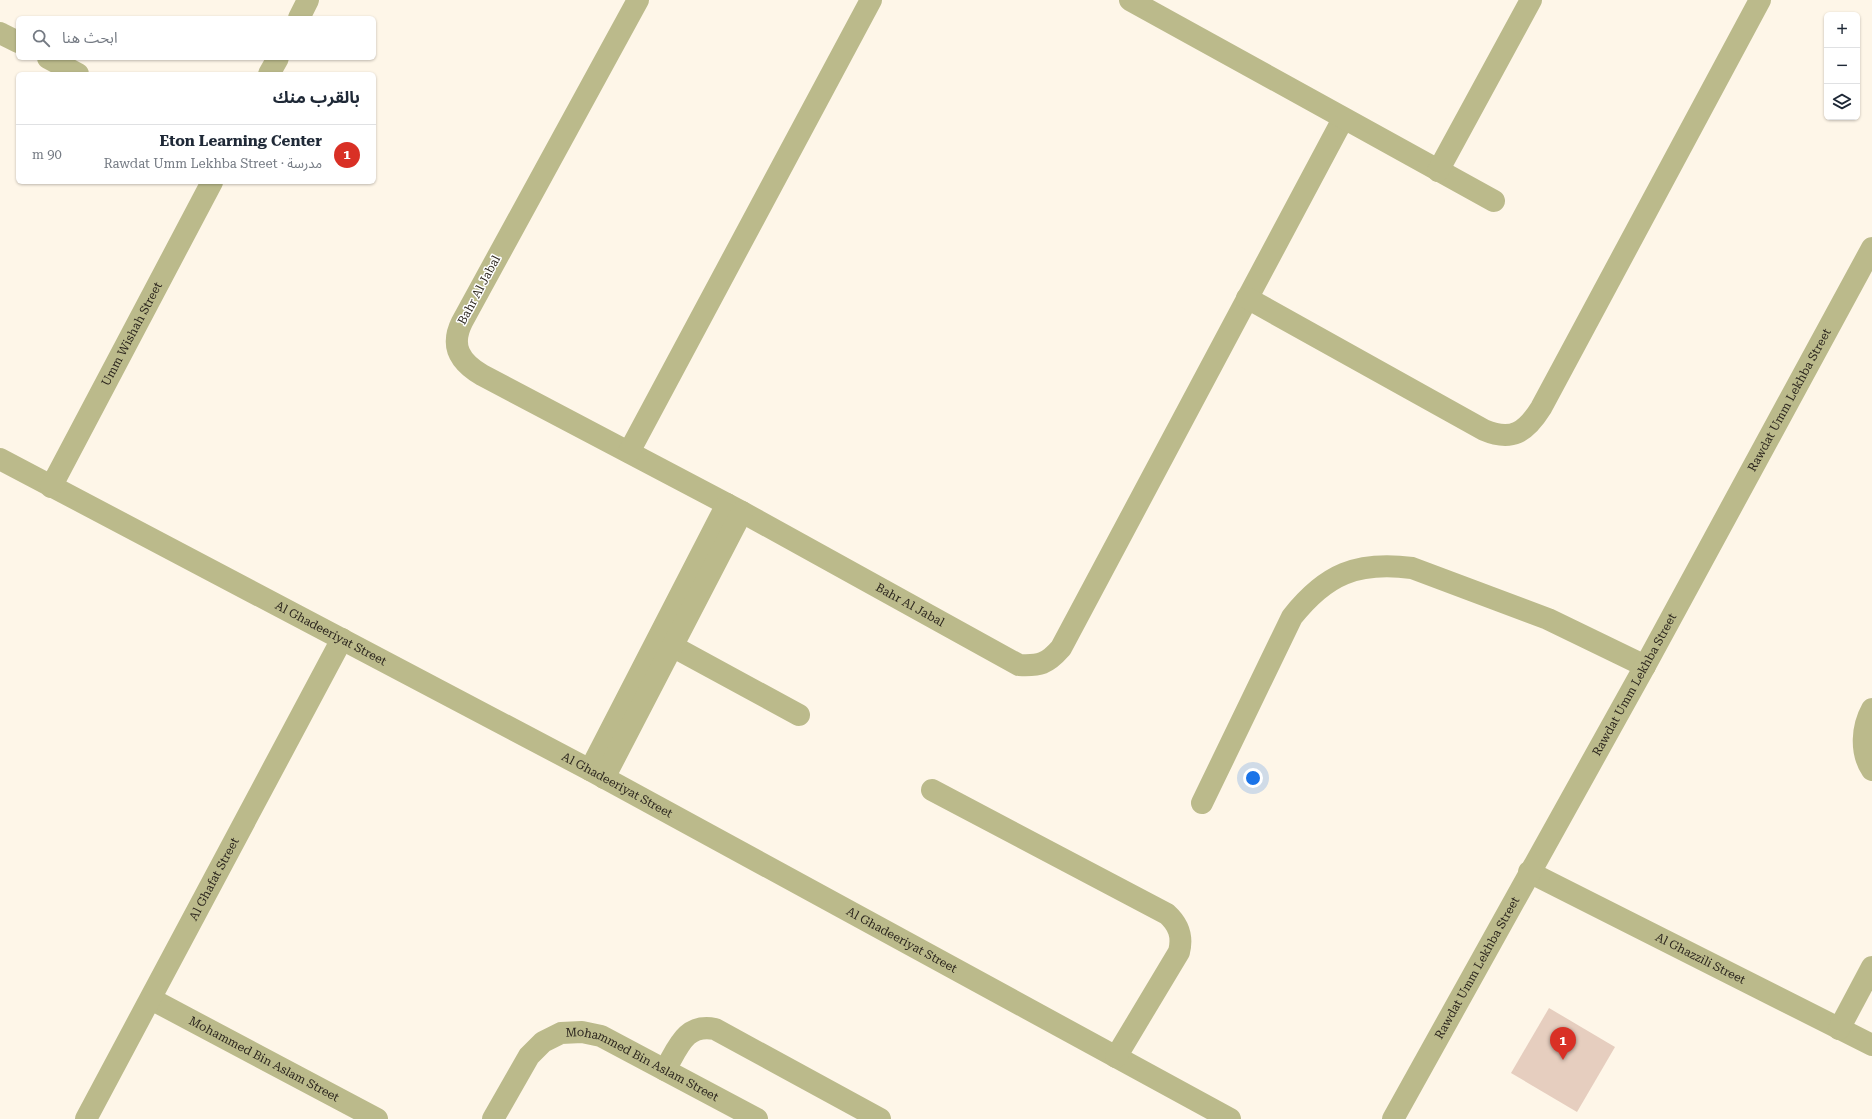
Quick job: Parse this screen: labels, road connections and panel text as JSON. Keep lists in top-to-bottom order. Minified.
{"streets":{"street":["Bahr Al Jabal","Umm Wishah Street","Rawdat Umm Lekhba Street","Al Ghadeeriyat Street","Al Ghafat Street","Al Ghazzili Street","Mohammed Bin Aslam Street"]},"crossings":[["Umm Wishah Street","Al Ghadeeriyat Street"],["Rawdat Umm Lekhba Street","Al Ghazzili Street"],["Al Ghadeeriyat Street","Al Ghafat Street"],["Al Ghafat Street","Mohammed Bin Aslam Street"]],"page":{"map_buttons":["+","−"],"search":"ابحث هنا","heading":"بالقرب منك","list":[{"mark":"1","name":"Eton Learning Center","note":"مدرسة · Rawdat Umm Lekhba Street","value":"90 m"}],"pins":"1"}}
